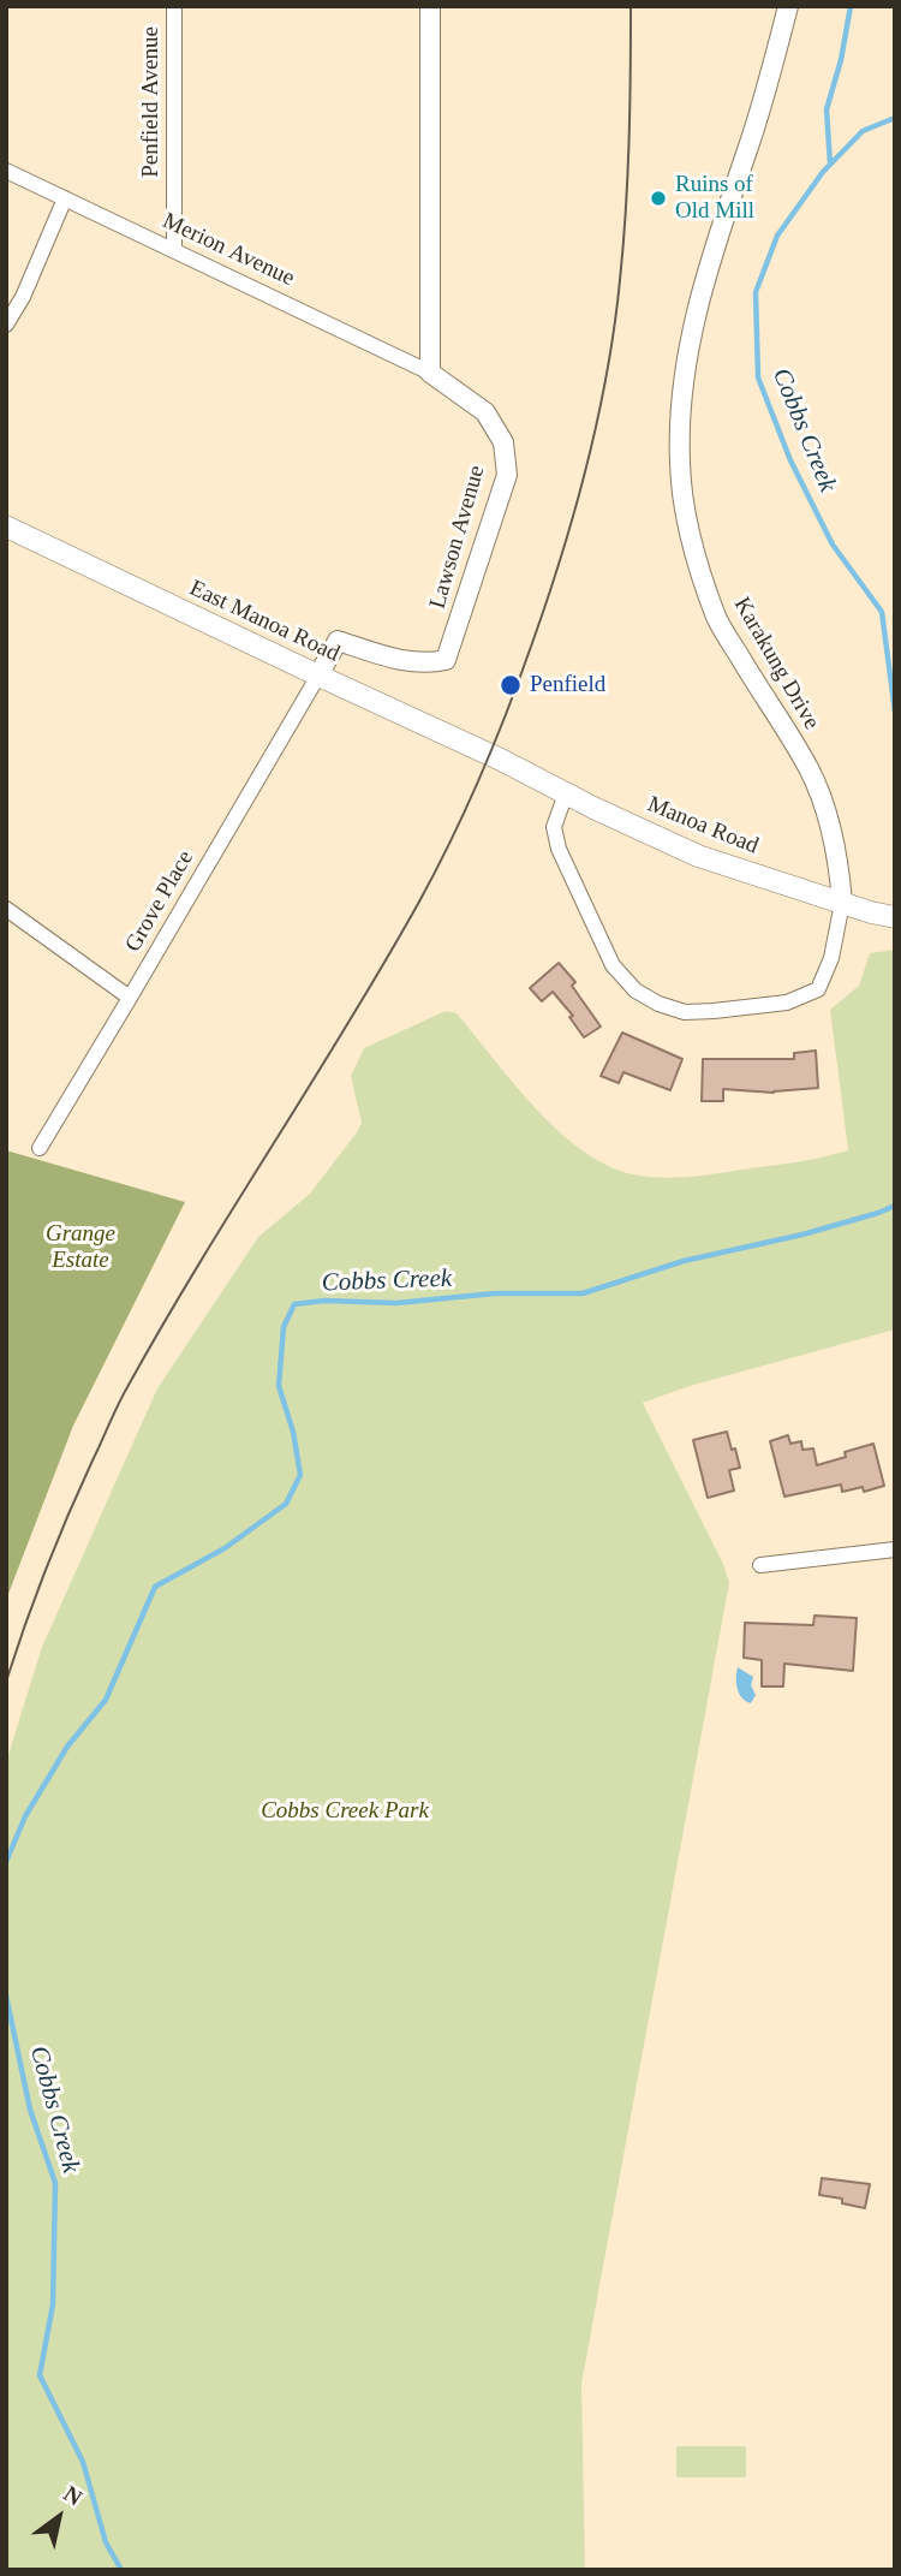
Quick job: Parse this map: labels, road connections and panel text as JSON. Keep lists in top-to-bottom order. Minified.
{"streets":{"main road":["East Manoa Road","Manoa Road"],"street":["Penfield Avenue","Merion Avenue","Lawson Avenue","Karakung Drive","Grove Place"]},"crossings":[["Penfield Avenue","Merion Avenue"],["Merion Avenue","Lawson Avenue"],["Lawson Avenue","East Manoa Road"],["Lawson Avenue","Grove Place"],["East Manoa Road","Manoa Road"],["East Manoa Road","Grove Place"],["Karakung Drive","Manoa Road"]],"water":["Cobbs Creek"],"parks":["Grange Estate","Cobbs Creek Park"],"places":["Ruins of Old Mill","Penfield"],"north":"top right"}
